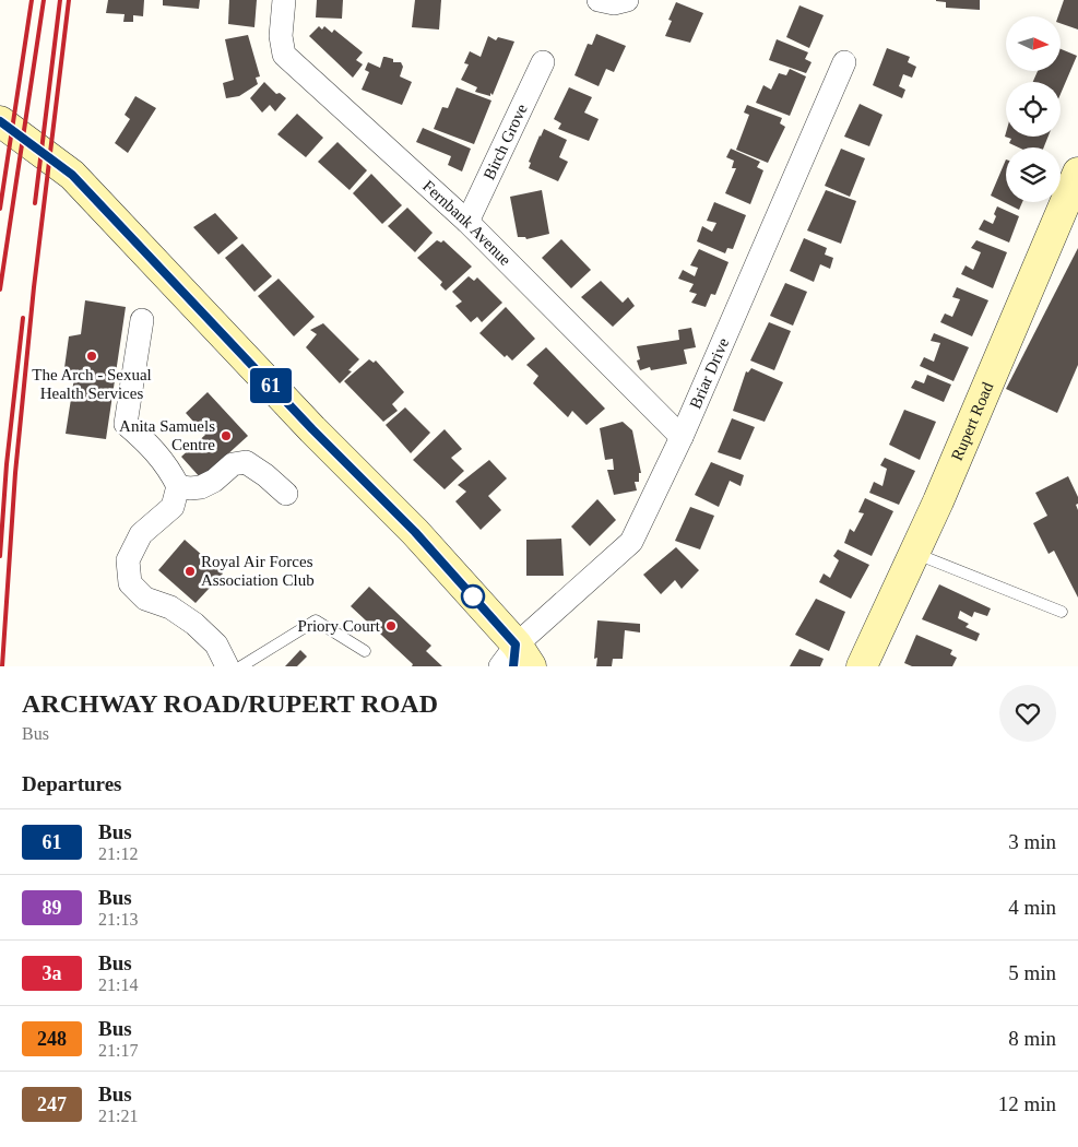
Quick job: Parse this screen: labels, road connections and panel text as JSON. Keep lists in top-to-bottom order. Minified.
{"streets":{"main road":["Rupert Road"],"street":["Birch Grove","Fernbank Avenue","Briar Drive"]},"crossings":[["Birch Grove","Fernbank Avenue"],["Fernbank Avenue","Briar Drive"]],"places":["The Arch - Sexual Health Services","Anita Samuels Centre","Royal Air Forces Association Club","Priory Court"],"lines":["bus line 61"],"north":"right","page":{"on_map":"61","heading":[["ARCHWAY ROAD/RUPERT ROAD","Bus"],"Departures"],"list":[{"mark":"61","name":"Bus","note":"21:12","value":"3 min"},{"mark":"89","name":"Bus","note":"21:13","value":"4 min"},{"mark":"3a","name":"Bus","note":"21:14","value":"5 min"},{"mark":"248","name":"Bus","note":"21:17","value":"8 min"},{"mark":"247","name":"Bus","note":"21:21","value":"12 min"}]}}
